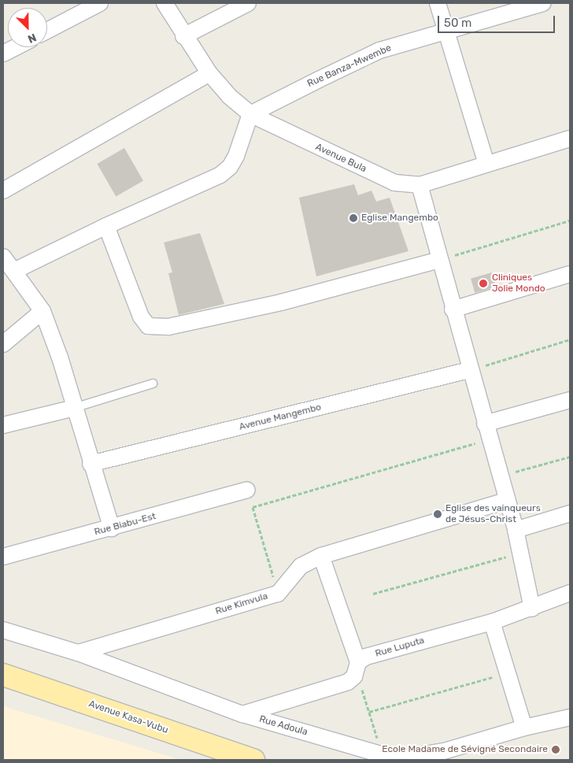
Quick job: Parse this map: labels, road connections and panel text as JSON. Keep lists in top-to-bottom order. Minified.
{"streets":{"main road":["Avenue Kasa-Vubu"],"street":["Rue Banza-Mwembe","Avenue Bula","Avenue Mangembo","Rue Biabu-Est","Rue Kimvula","Rue Luputa","Rue Adoula"]},"crossings":[["Rue Banza-Mwembe","Avenue Bula"],["Rue Kimvula","Rue Adoula"],["Rue Luputa","Rue Adoula"]],"places":["Eglise Mangembo","Cliniques Jolie Mondo","Eglise des vainqueurs de Jésus-Christ","Ecole Madame de Sévigné Secondaire"],"scale_bar":"50 m","north":"bottom right"}
